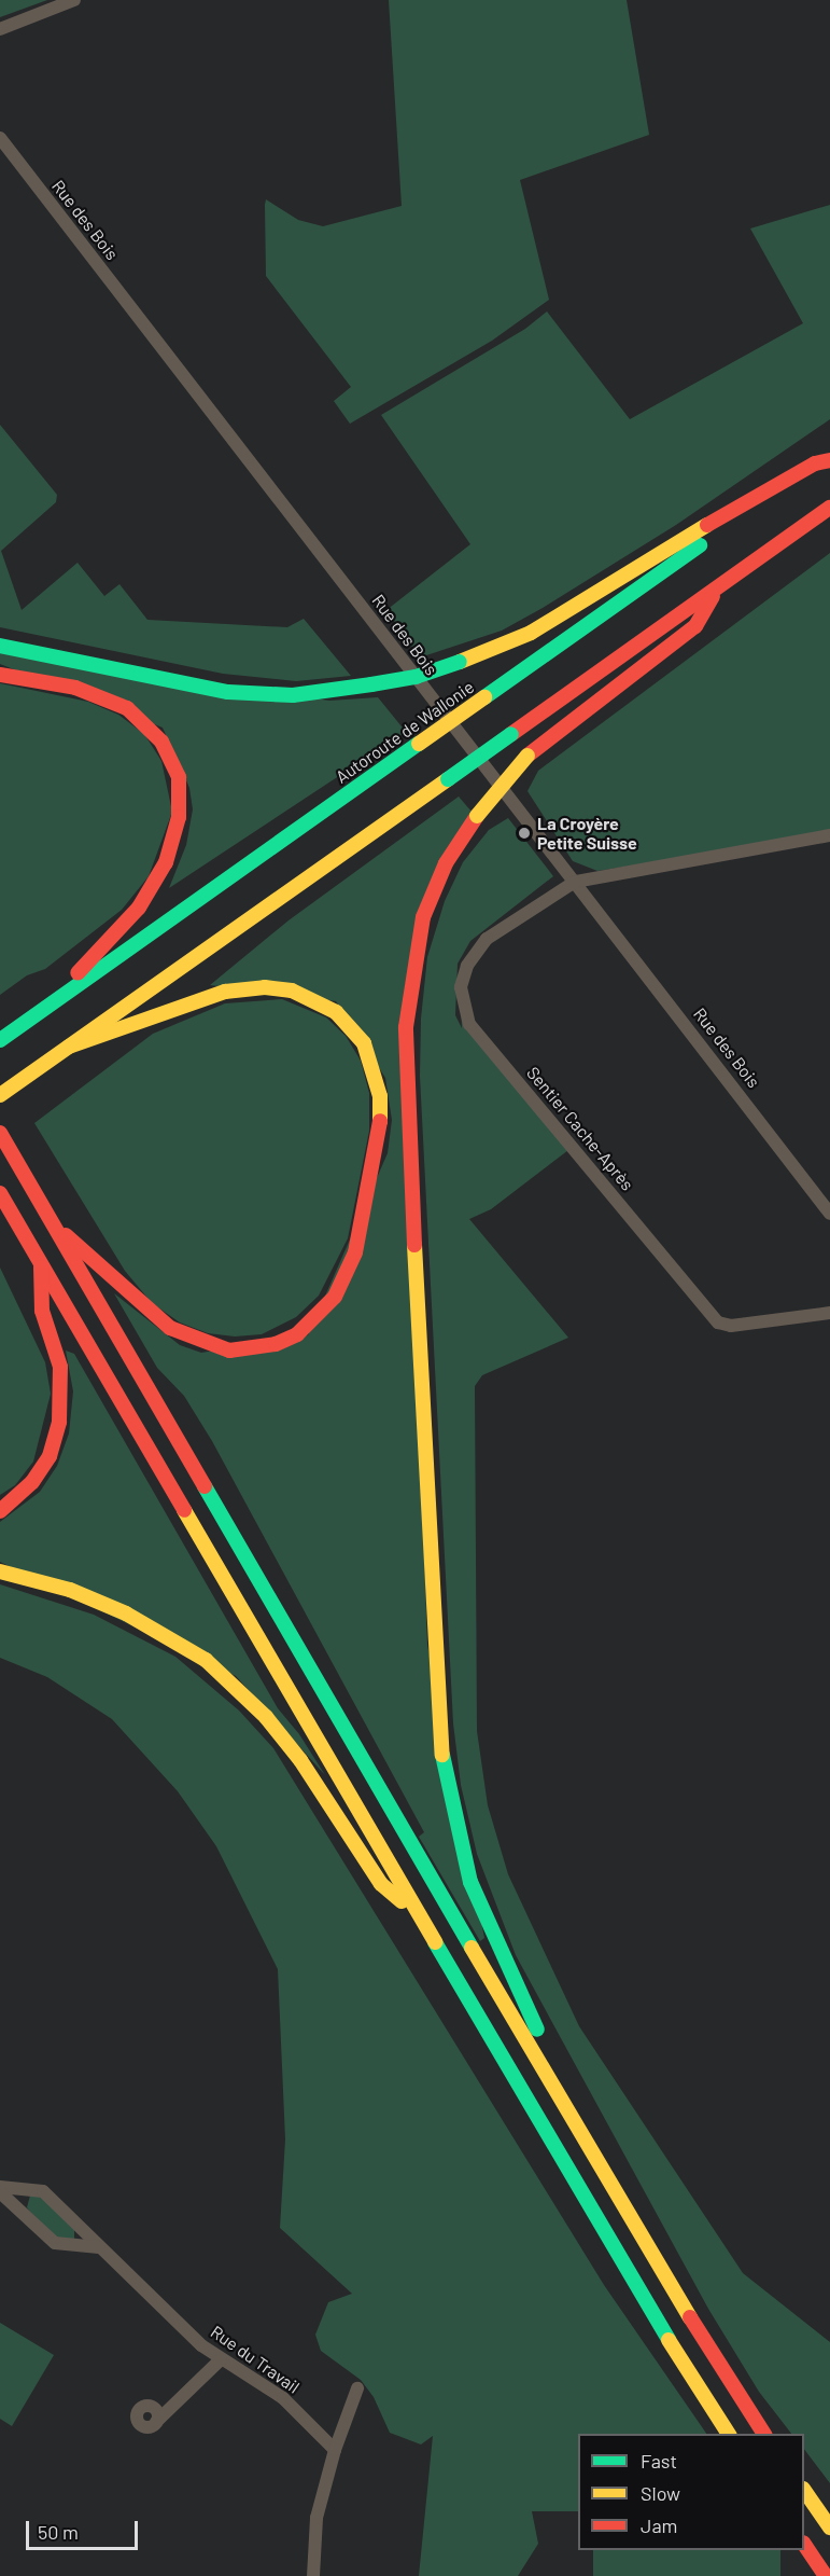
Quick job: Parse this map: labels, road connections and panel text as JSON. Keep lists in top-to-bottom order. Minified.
{"streets":{"highway":["Autoroute de Wallonie"],"street":["Rue des Bois","Sentier Cache-Après","Rue du Travail"]},"crossings":[["Rue des Bois","Sentier Cache-Après"]],"places":["La Croyère Petite Suisse"],"legend":["Fast","Slow","Jam"],"scale_bar":"50 m"}
